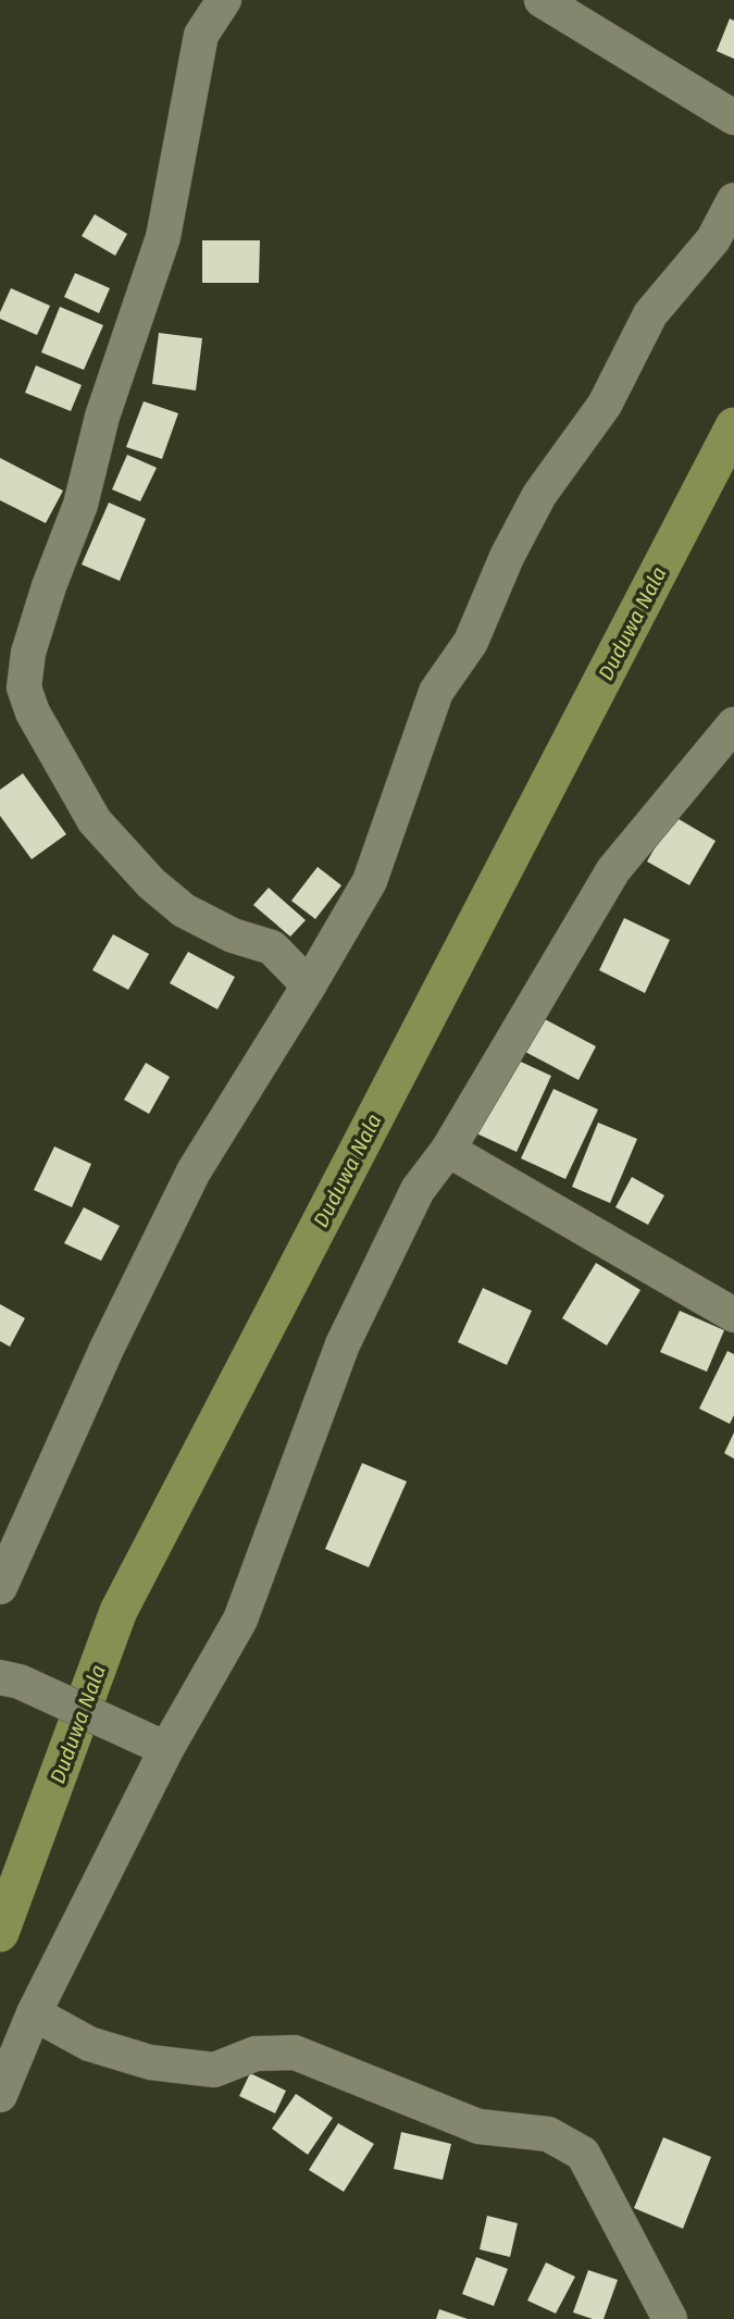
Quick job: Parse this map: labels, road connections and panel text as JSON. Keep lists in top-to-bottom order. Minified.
{"water":["Duduwa Nala"]}
